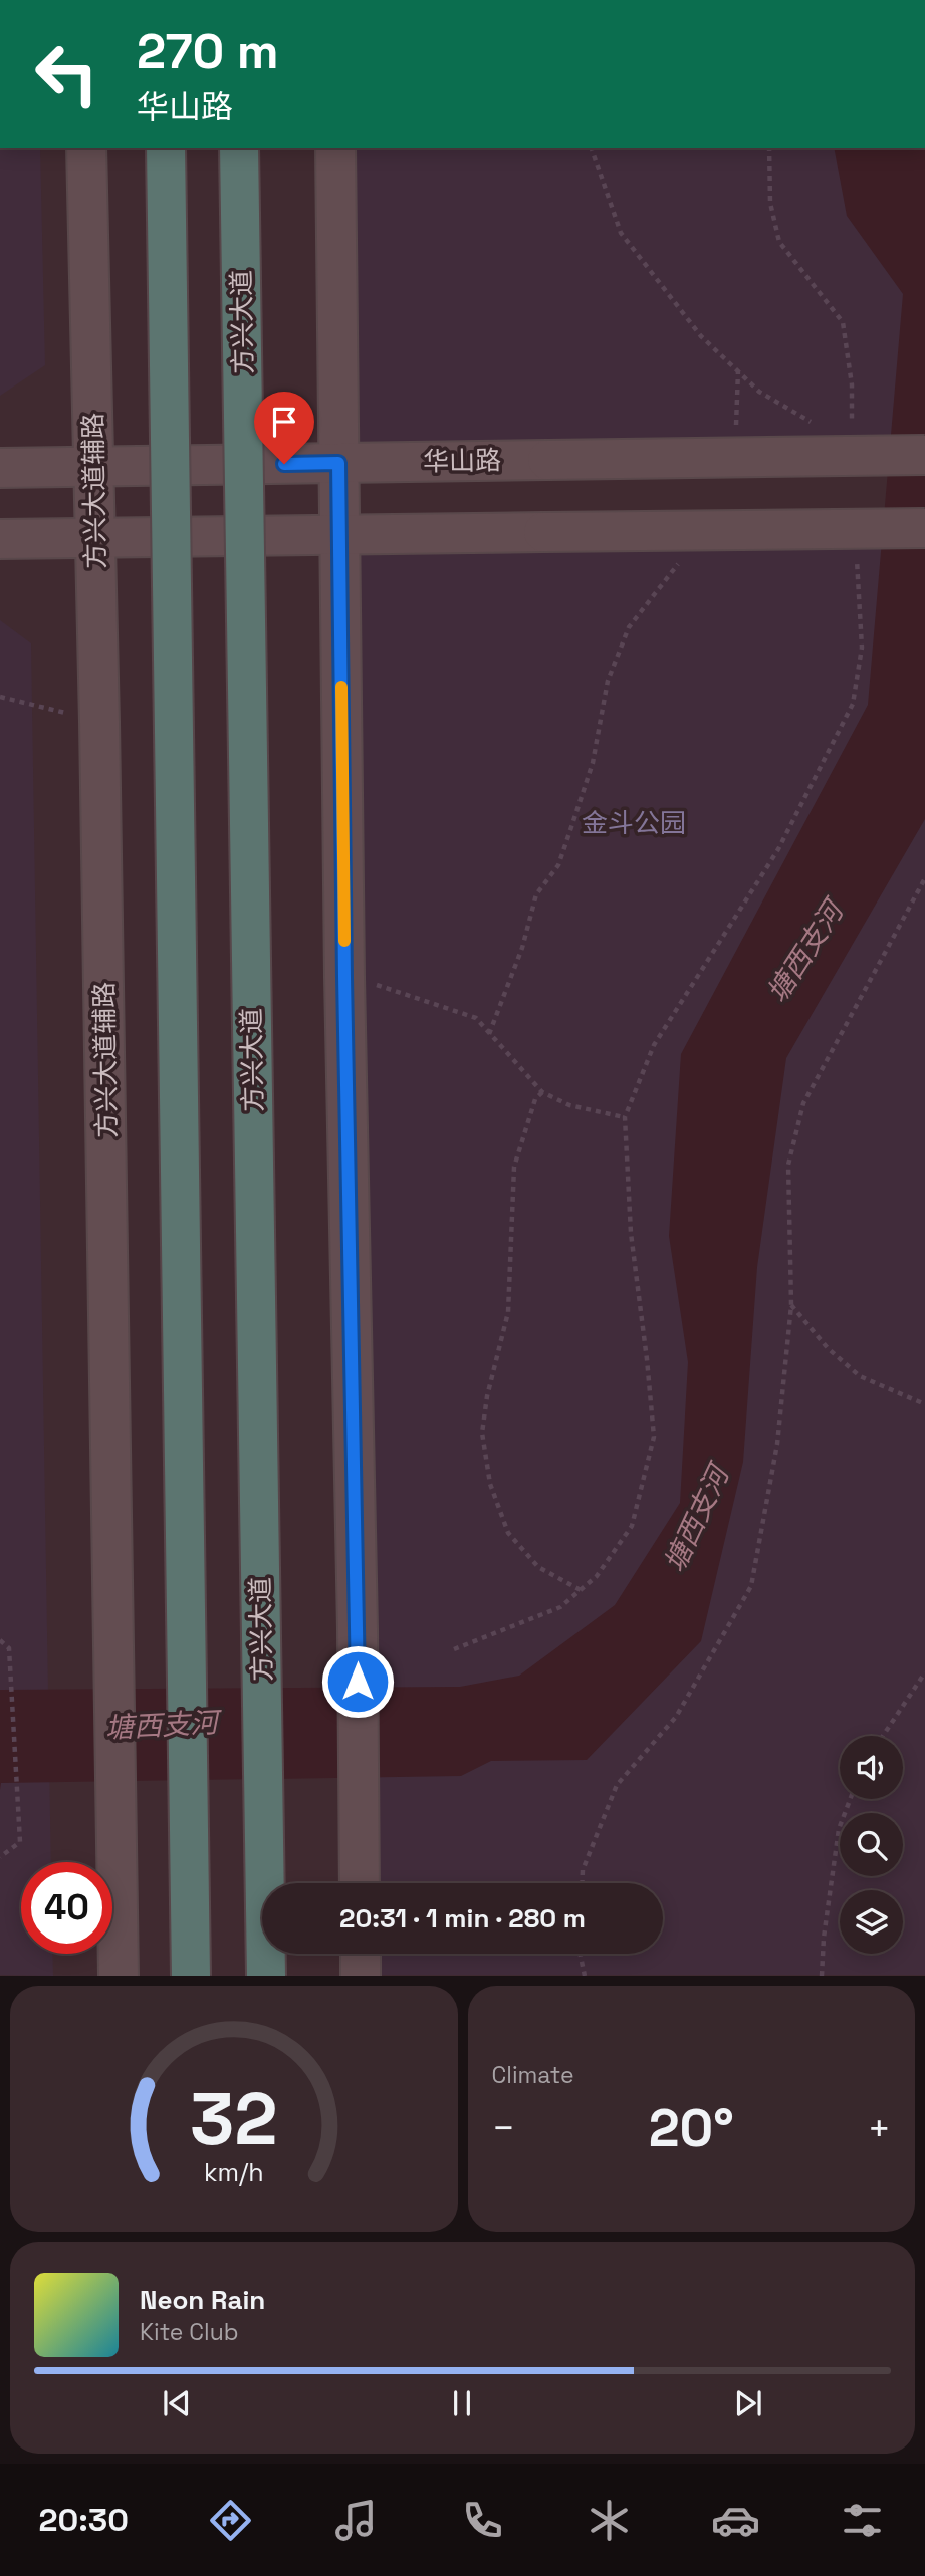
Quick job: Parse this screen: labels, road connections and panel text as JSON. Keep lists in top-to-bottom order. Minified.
{"streets":{"highway":["方兴大道"],"street":["华山路","方兴大道辅路"]},"crossings":[["华山路","方兴大道辅路"]],"water":["塘西支河"],"parks":["金斗公园"],"page":{"turn":["270 m","华山路"],"limit":"40","trip":"20:31 · 1 min · 280 m","tile":"Climate","heat":["−","20°","+"],"song":["Neon Rain","Kite Club"],"tabs":"20:30","gauge":["32","km/h"]}}
